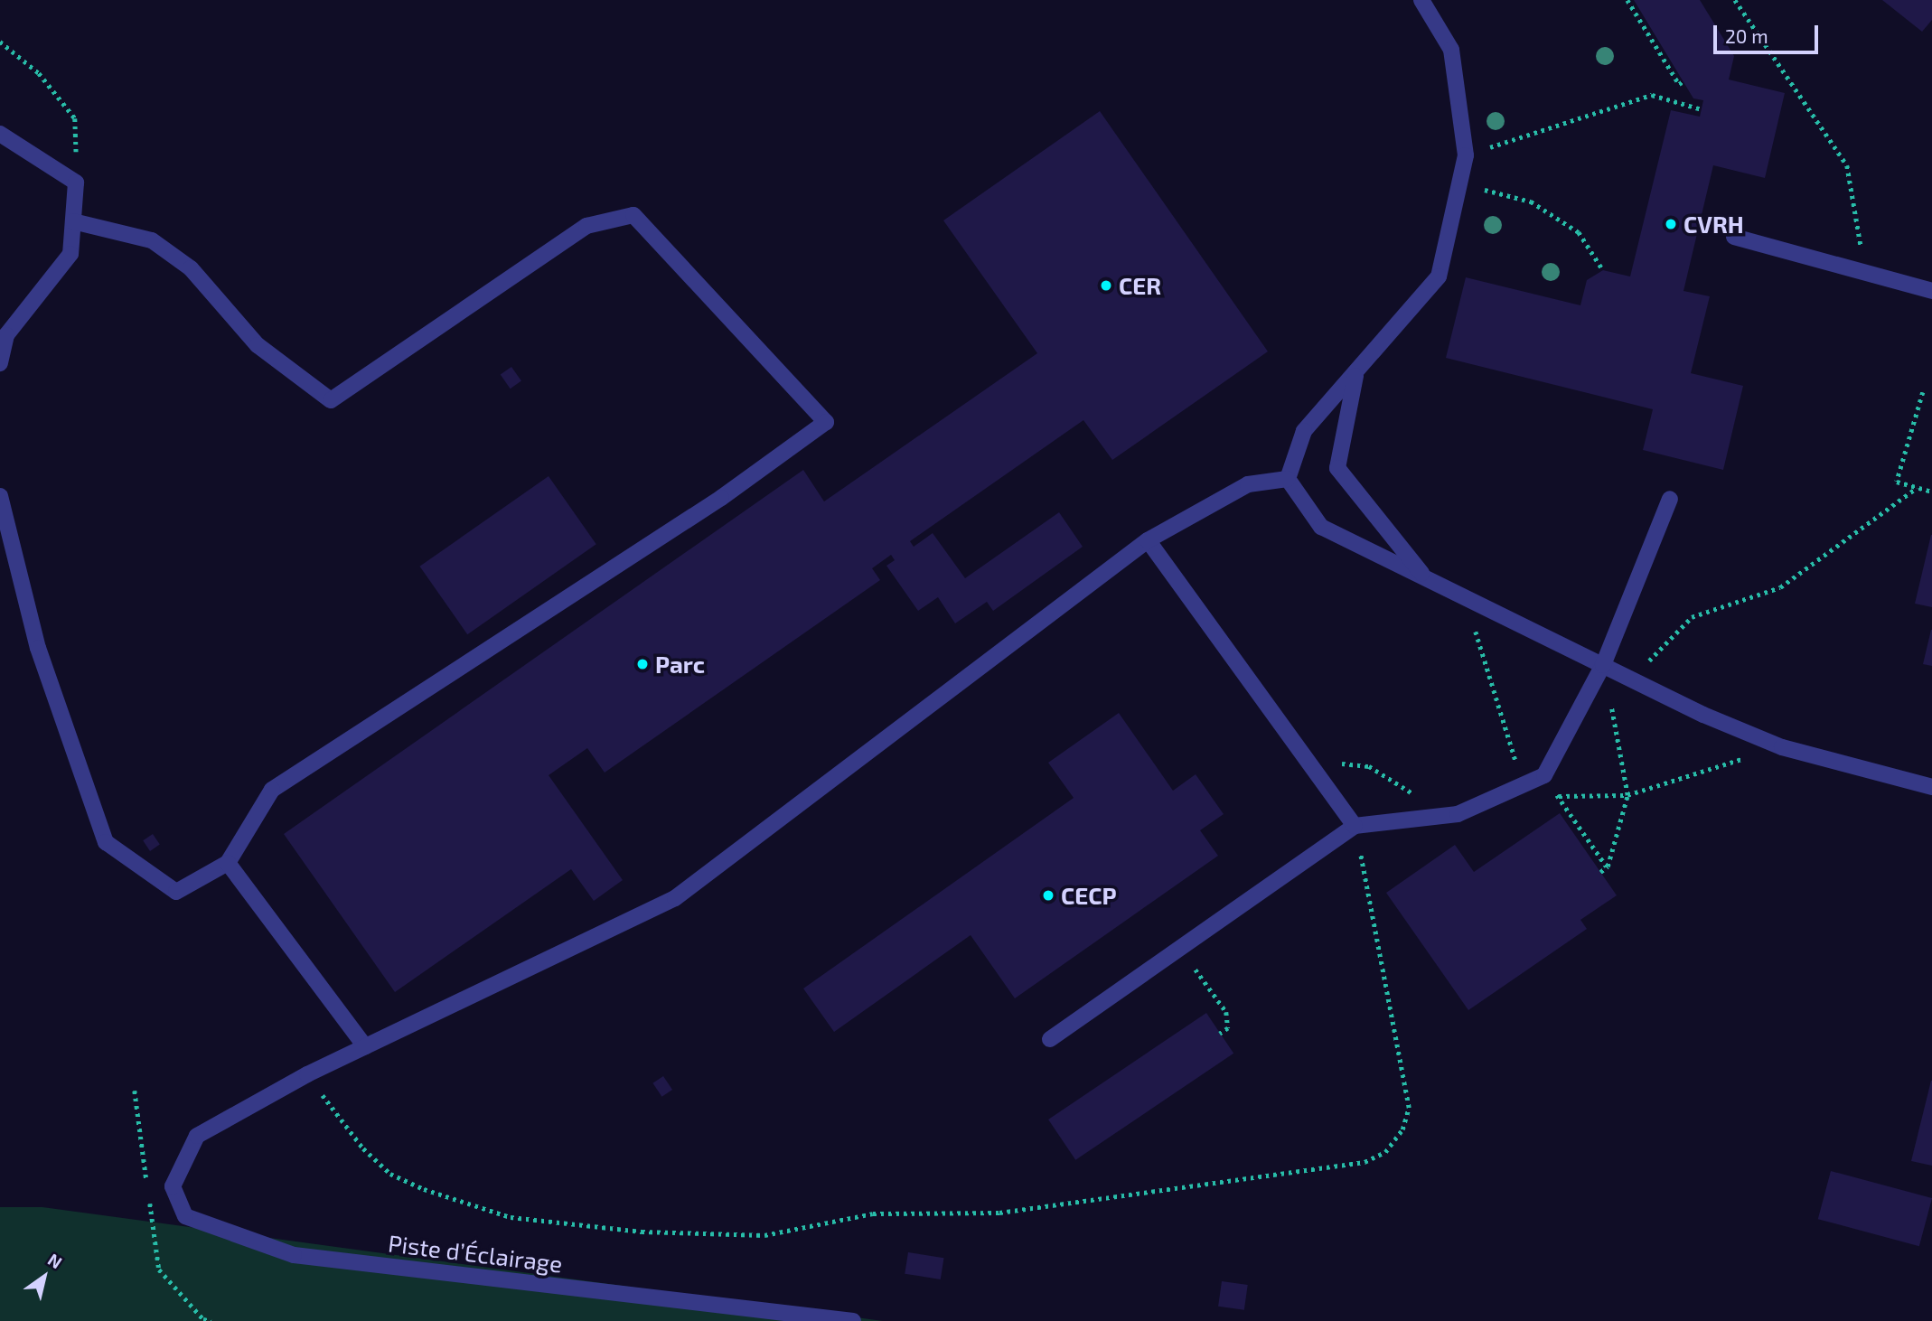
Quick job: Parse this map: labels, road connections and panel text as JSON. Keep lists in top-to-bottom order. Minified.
{"streets":{"lane":["Piste d’Éclairage"]},"places":["CVRH","CER","Parc","CECP"],"scale_bar":"20 m","north":"top right"}
